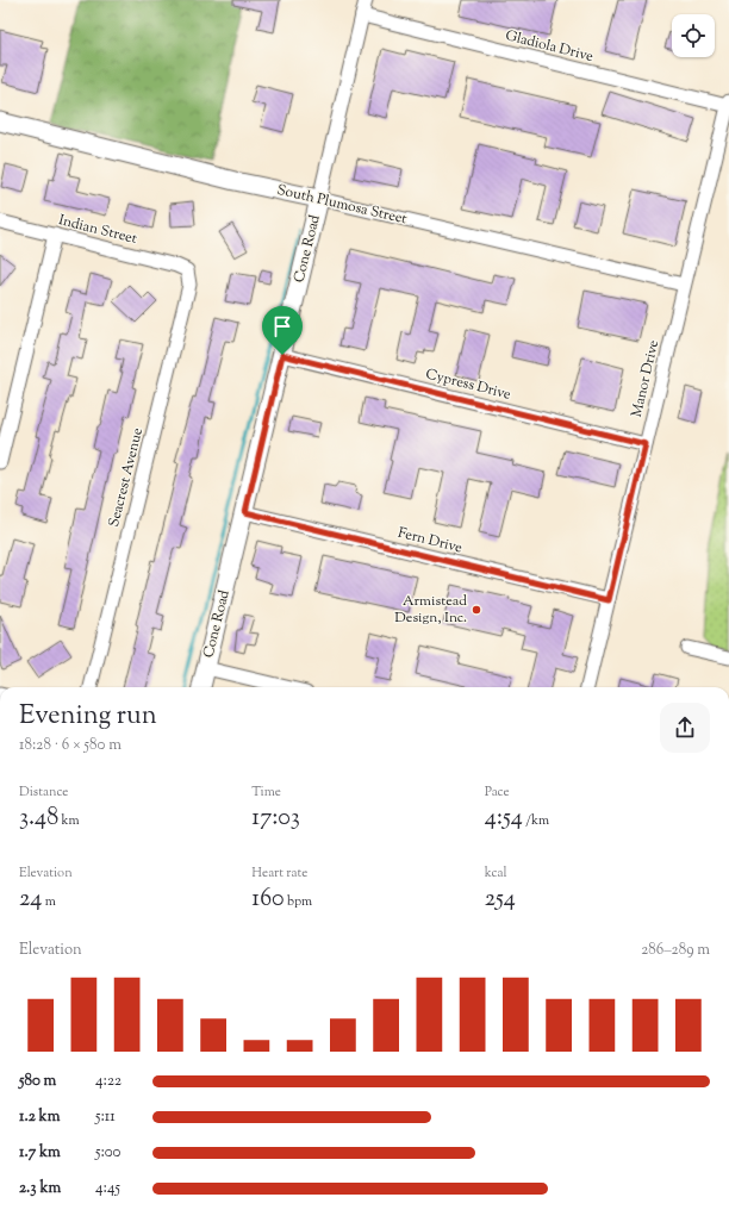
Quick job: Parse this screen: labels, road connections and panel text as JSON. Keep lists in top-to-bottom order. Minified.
{"streets":{"street":["Gladiola Drive","South Plumosa Street","Indian Street","Cone Road","Manor Drive","Cypress Drive","Seacrest Avenue","Fern Drive"]},"crossings":[["Gladiola Drive","Cone Road"],["Gladiola Drive","Manor Drive"],["South Plumosa Street","Cone Road"],["South Plumosa Street","Manor Drive"],["Indian Street","Seacrest Avenue"],["Cone Road","Cypress Drive"],["Cone Road","Fern Drive"],["Manor Drive","Cypress Drive"],["Manor Drive","Fern Drive"]],"places":["Armistead Design, Inc."],"page":{"heading":["Evening run","18:28 · 6 × 580 m"],"stats":[["Distance","3.48 km"],["Time","17:03"],["Pace","4:54 /km"],["Elevation","24 m"],["Heart rate","160 bpm"],["kcal","254"]],"chart":["Elevation","286–289 m"],"list":[{"name":"580 m","note":"4:22"},{"name":"1.2 km","note":"5:11"},{"name":"1.7 km","note":"5:00"},{"name":"2.3 km","note":"4:45"}]}}
